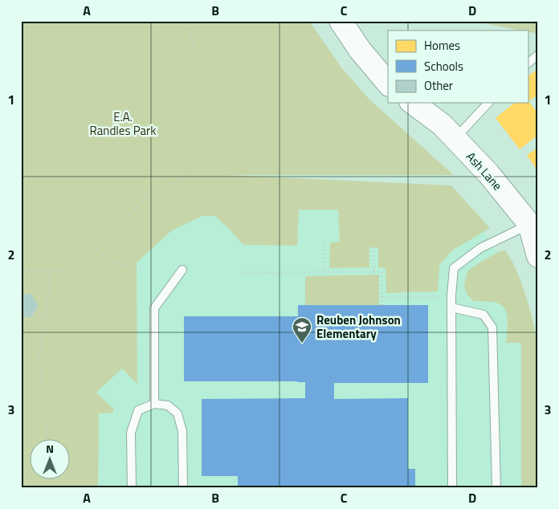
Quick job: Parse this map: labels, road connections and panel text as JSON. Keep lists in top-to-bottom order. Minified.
{"streets":{"street":["Ash Lane"]},"parks":["E.A. Randles Park"],"places":{"school or university":["Reuben Johnson Elementary"]},"legend":["Homes","Schools","Other"],"north":"top","grid":{"columns":["A","B","C","D"],"rows":["1","2","3"]}}
